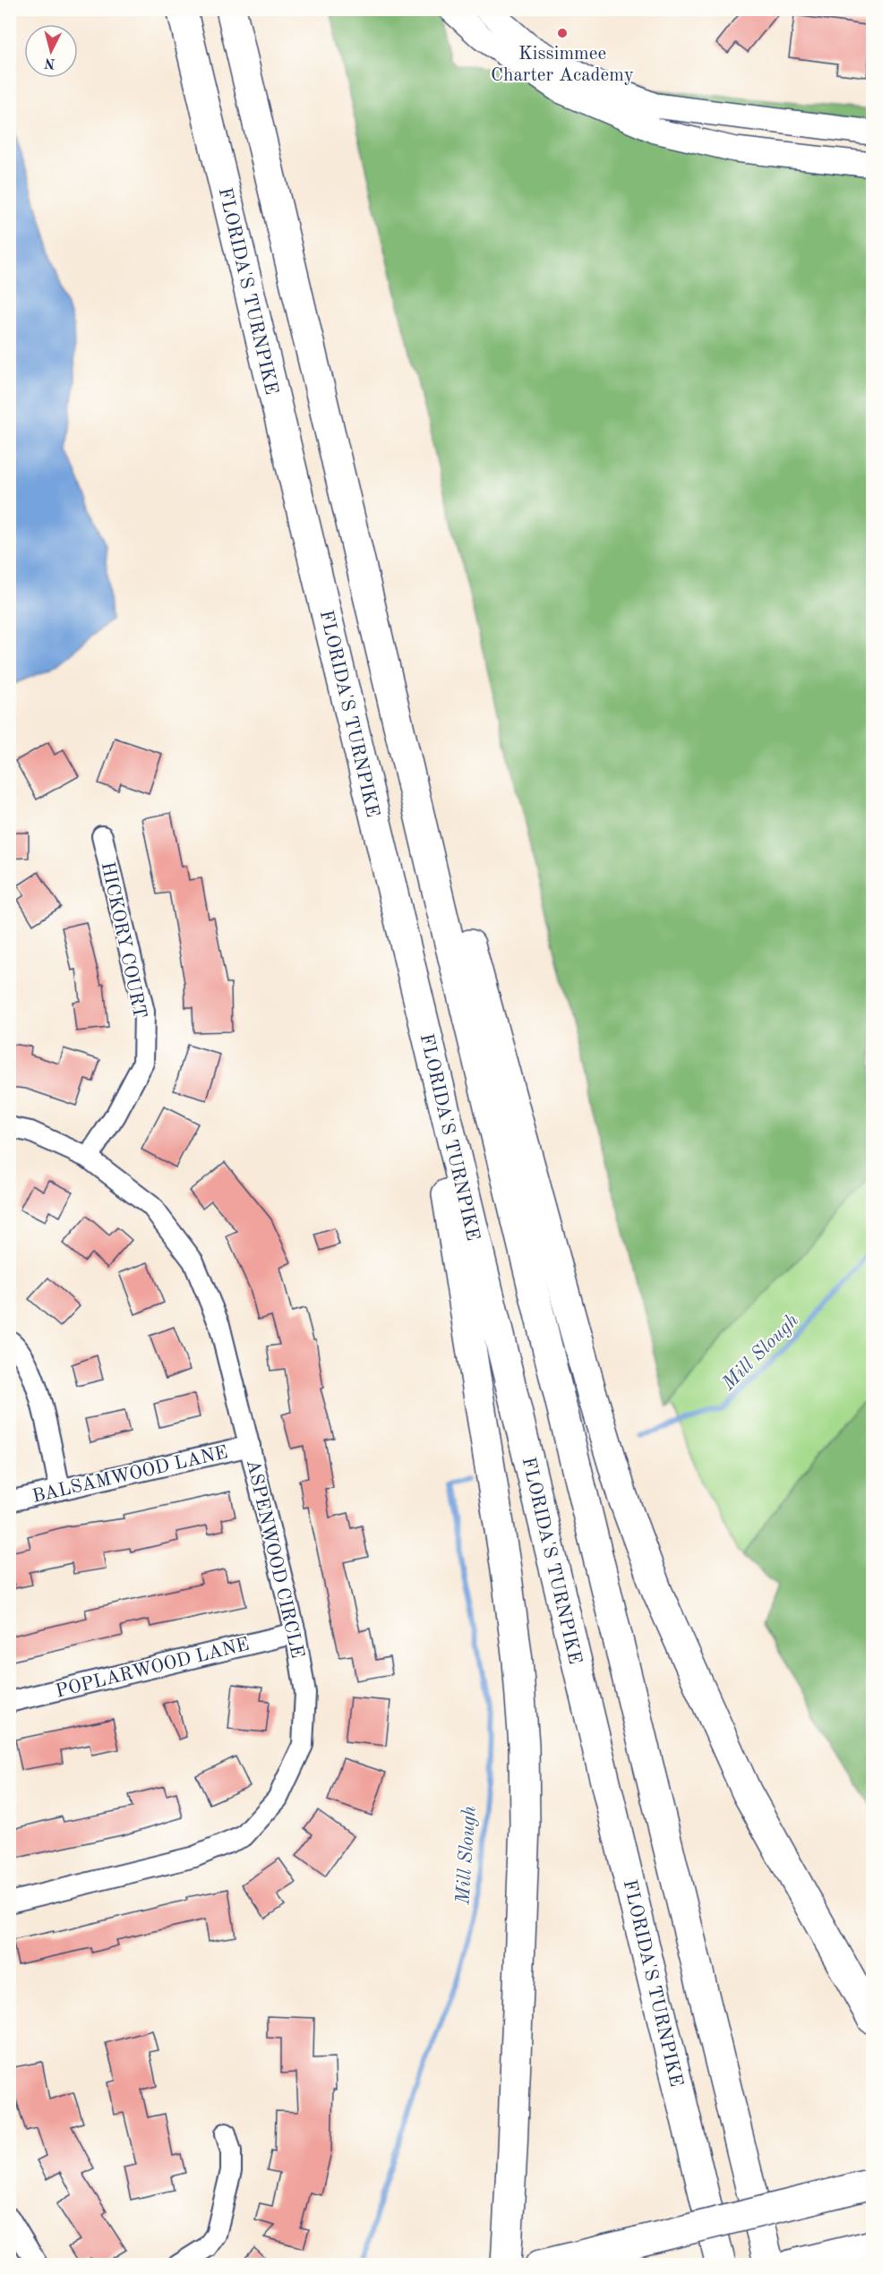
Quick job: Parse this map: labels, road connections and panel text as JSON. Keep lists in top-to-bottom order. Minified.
{"streets":{"main road":["FLORIDA'S TURNPIKE"],"street":["HICKORY COURT","BALSAMWOOD LANE","ASPENWOOD CIRCLE","POPLARWOOD LANE"]},"crossings":[["HICKORY COURT","ASPENWOOD CIRCLE"],["BALSAMWOOD LANE","ASPENWOOD CIRCLE"],["ASPENWOOD CIRCLE","POPLARWOOD LANE"]],"water":["Mill Slough"],"places":["Kissimmee Charter Academy"],"north":"bottom"}
